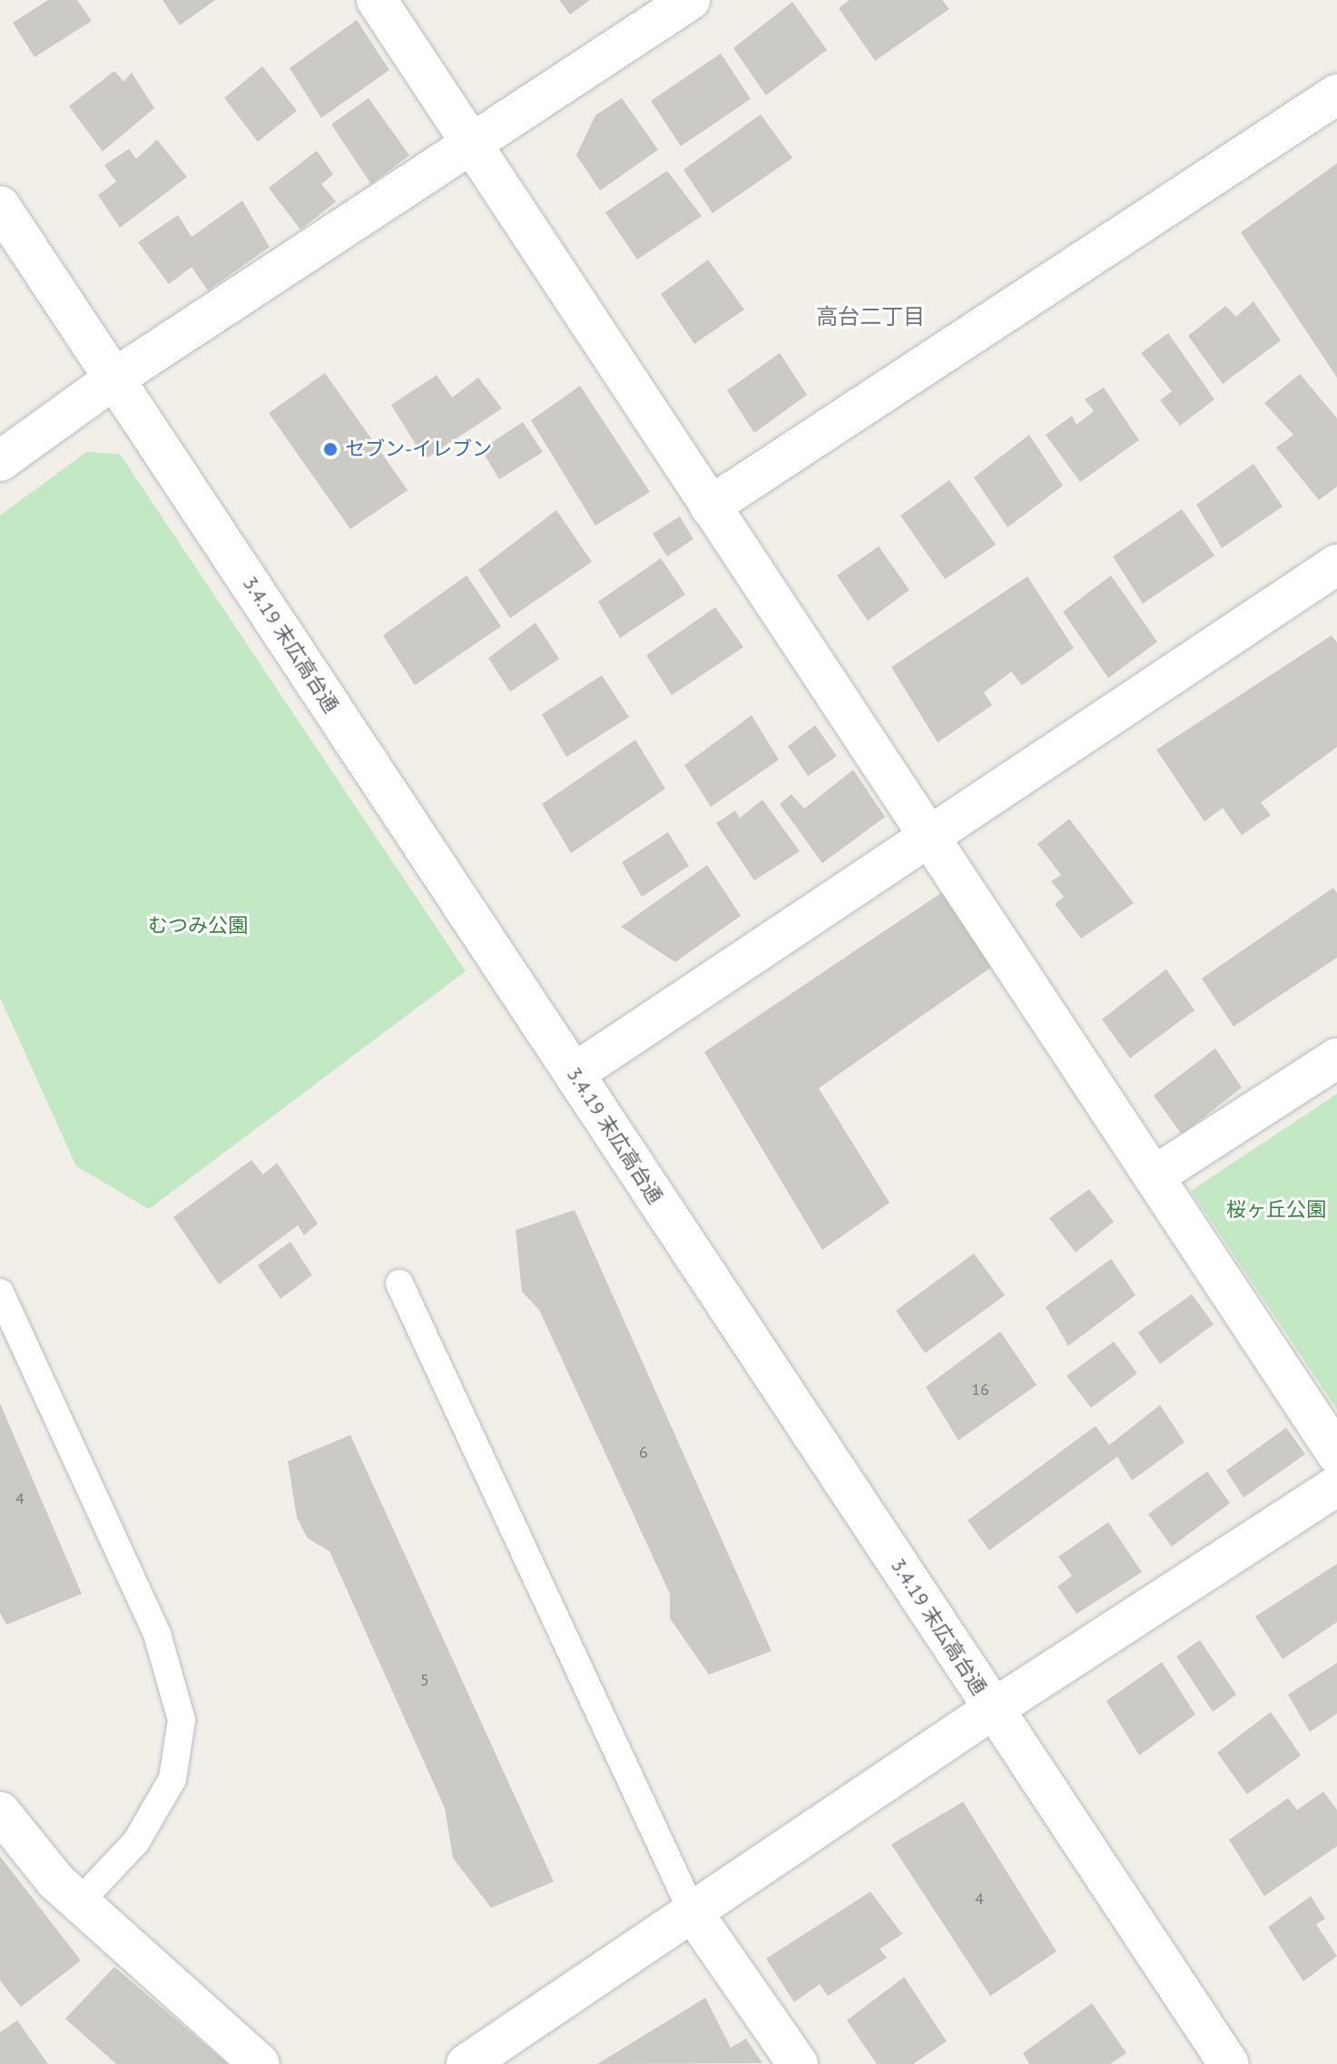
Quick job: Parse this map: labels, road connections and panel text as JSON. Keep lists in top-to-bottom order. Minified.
{"streets":{"street":["3.4.19 末広高台通"]},"districts":["高台二丁目"],"parks":["むつみ公園","桜ヶ丘公園"],"places":["セブン-イレブン"],"house_numbers":["16","6","4","5","4"]}
